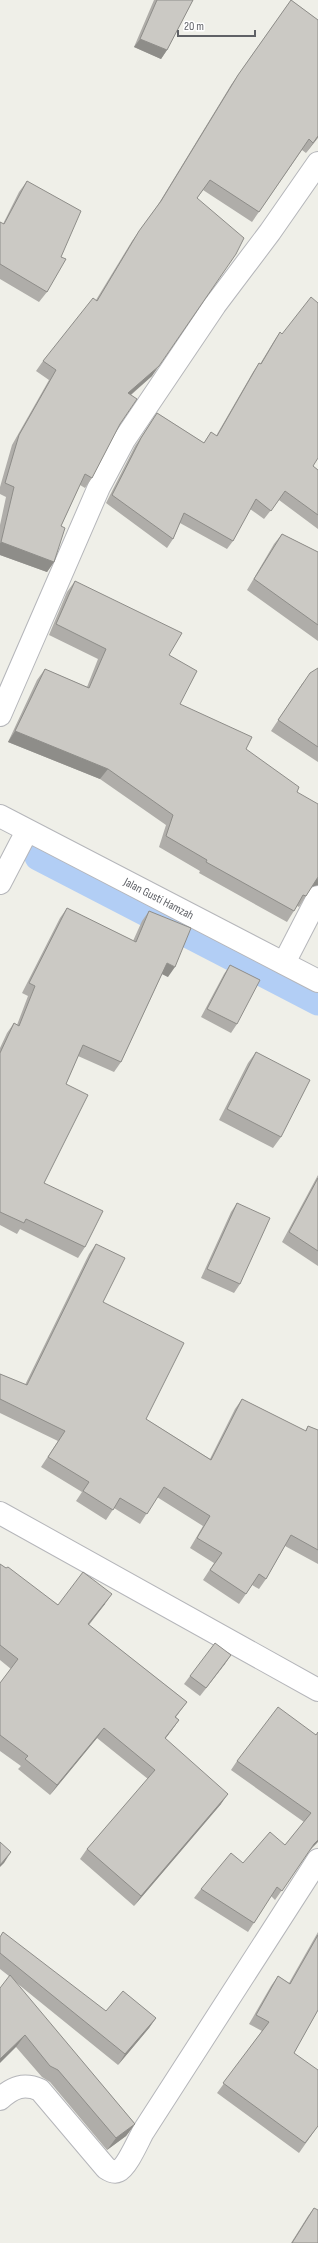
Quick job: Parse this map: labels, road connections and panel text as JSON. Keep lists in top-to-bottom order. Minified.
{"streets":{"street":["Jalan Gusti Hamzah"]},"scale_bar":"20 m"}
